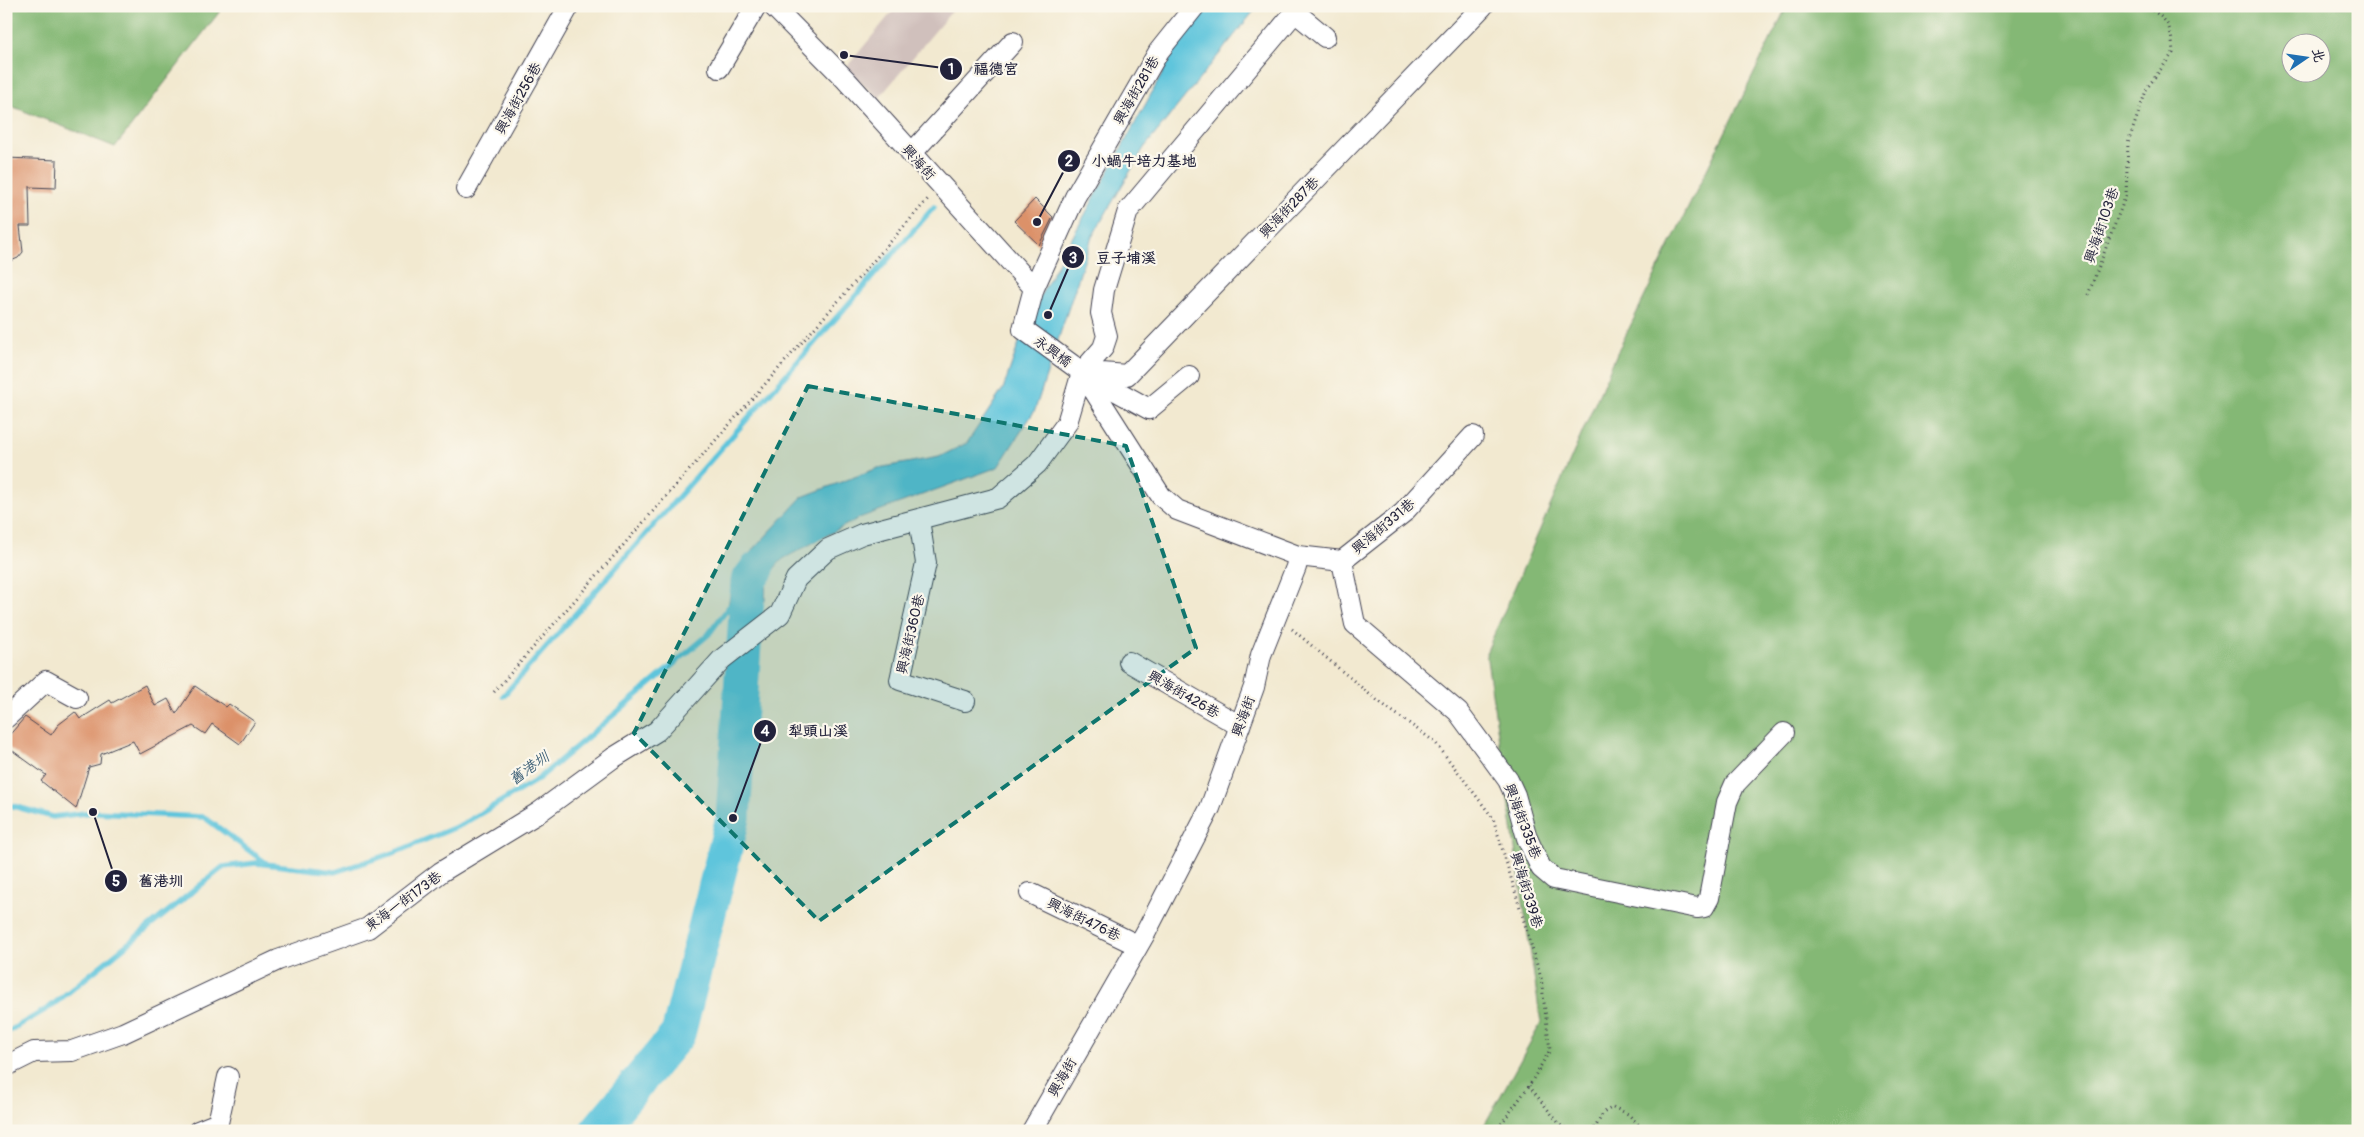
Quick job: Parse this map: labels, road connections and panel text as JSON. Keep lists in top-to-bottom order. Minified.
{"streets":{"street":["興海街281巷","興海街256巷","興海街","興海街287巷","永興橋","興海街331巷","興海街360巷","興海街426巷","興海街335巷","東海一街173巷","興海街476巷"],"path":["興海街103巷","興海街339巷"]},"crossings":[["興海街281巷","興海街"],["興海街281巷","永興橋"],["興海街","永興橋"],["興海街","興海街331巷"],["興海街","興海街426巷"],["興海街","興海街339巷"],["興海街","興海街476巷"],["興海街287巷","永興橋"],["興海街331巷","興海街335巷"],["興海街360巷","東海一街173巷"]],"water":["舊港圳"],"places":["福德宮","小蝸牛培力基地","豆子埔溪","舊港圳","犁頭山溪"],"north":"right"}
